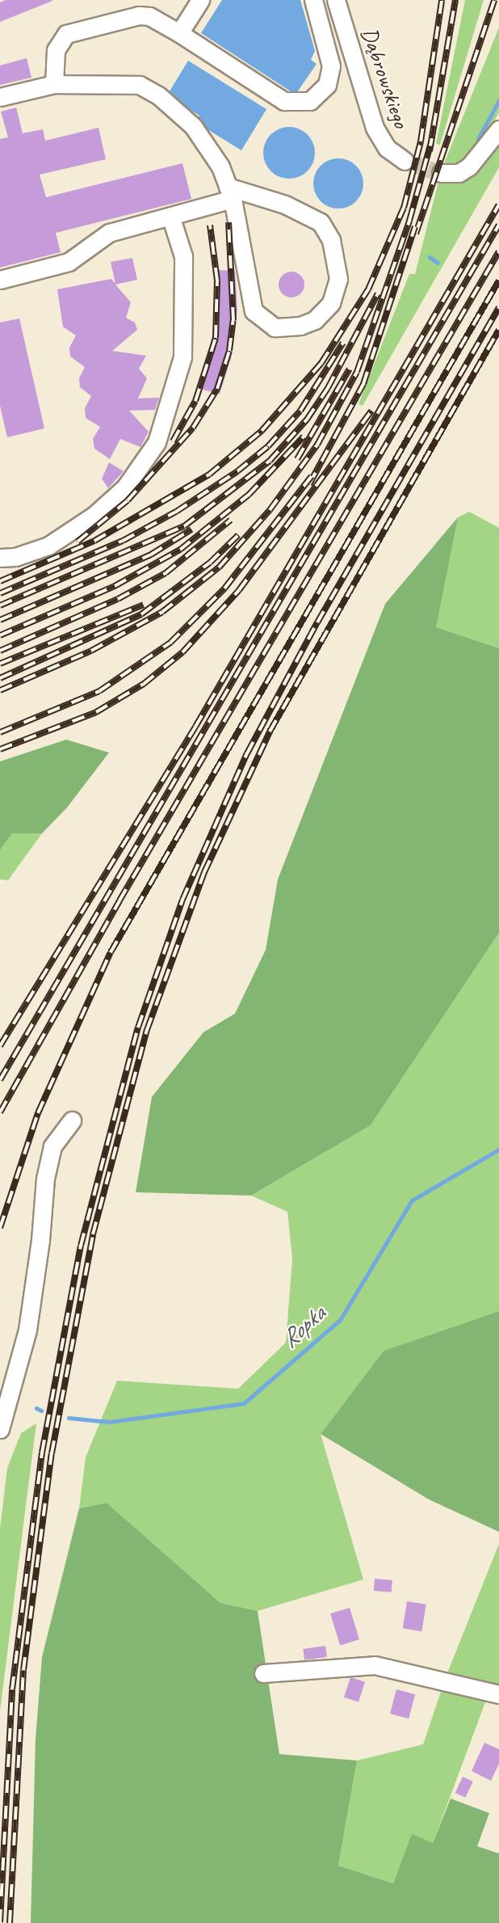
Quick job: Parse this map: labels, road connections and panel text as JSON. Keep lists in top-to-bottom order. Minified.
{"streets":{"street":["Dąbrowskiego"]},"water":["Ropka"]}
